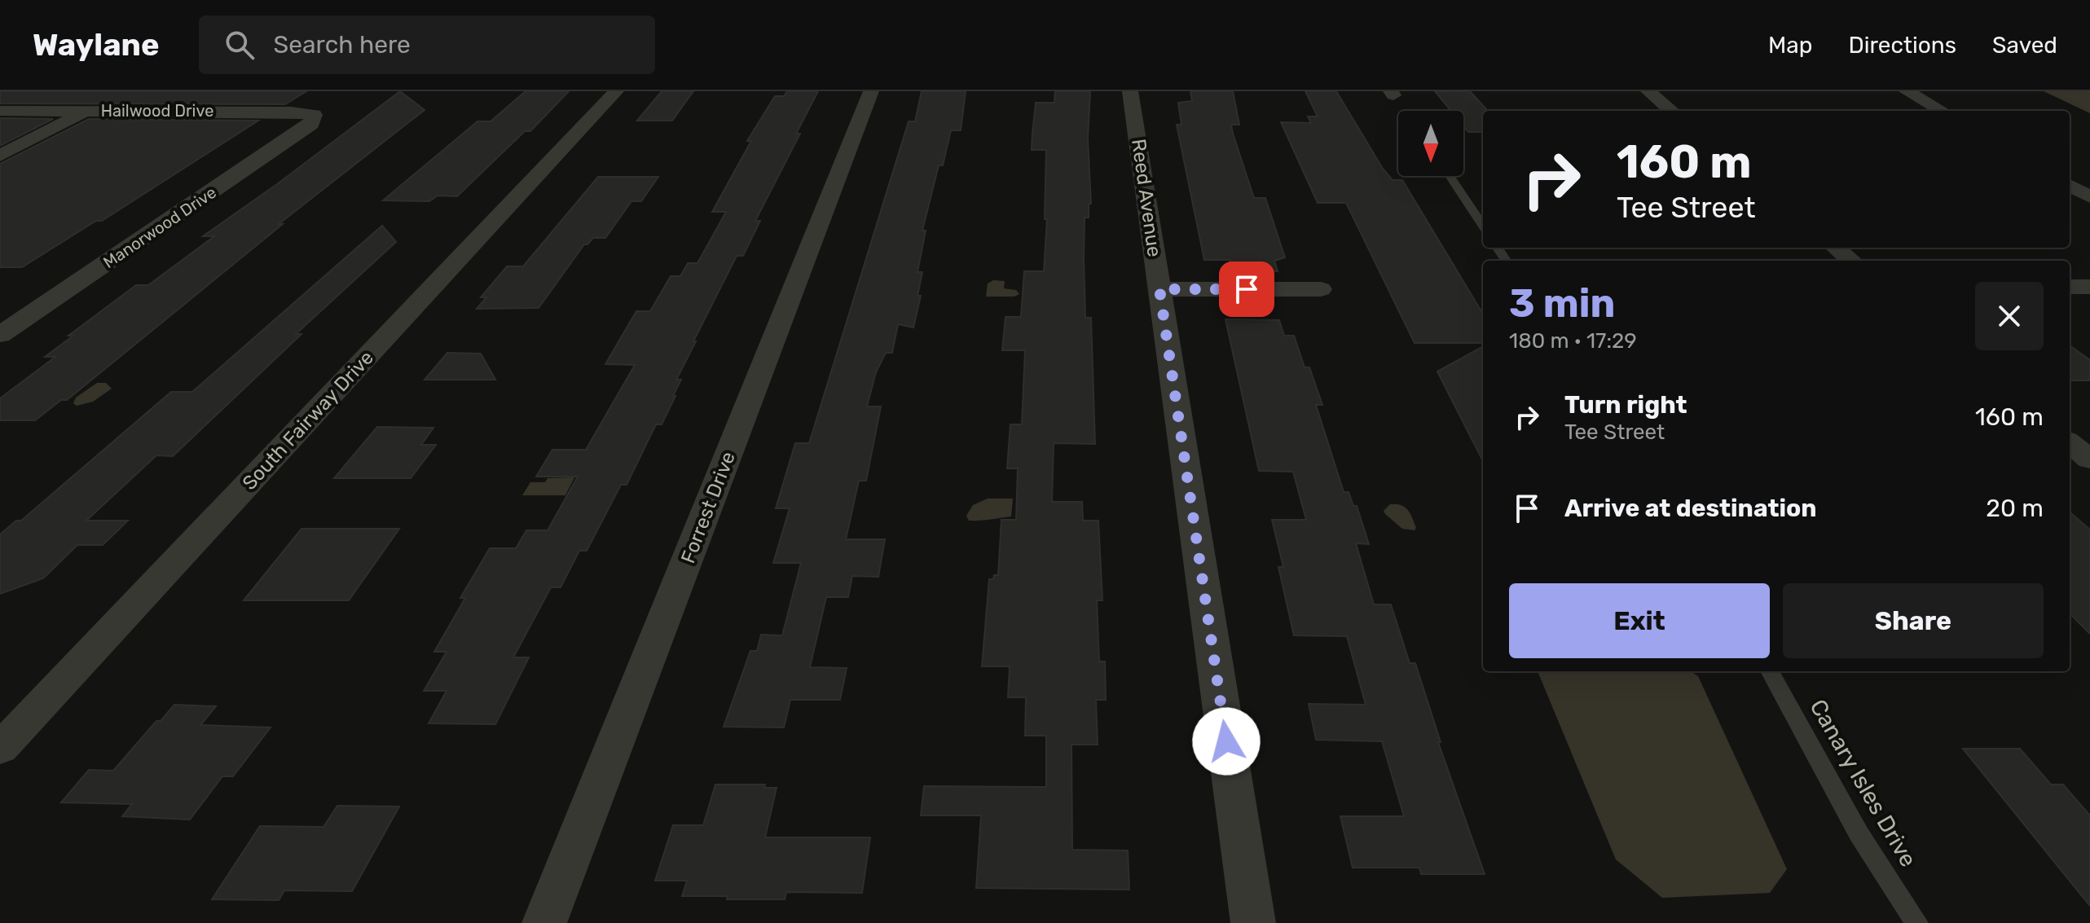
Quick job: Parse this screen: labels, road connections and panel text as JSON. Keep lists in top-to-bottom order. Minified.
{"streets":{"street":["Hailwood Drive","Reed Avenue","Manorwood Drive","South Fairway Drive","Forrest Drive"],"lane":["Canary Isles Drive"]},"crossings":[["Hailwood Drive","Manorwood Drive"]],"north":"bottom","page":{"header":"Waylane","search":"Search here","nav":["Map","Directions","Saved"],"turn":["160 m","Tee Street"],"heading":["3 min","180 m · 17:29"],"list":[{"name":"Turn right","note":"Tee Street","value":"160 m"},{"name":"Arrive at destination","value":"20 m"}],"buttons":["Exit","Share"]}}
